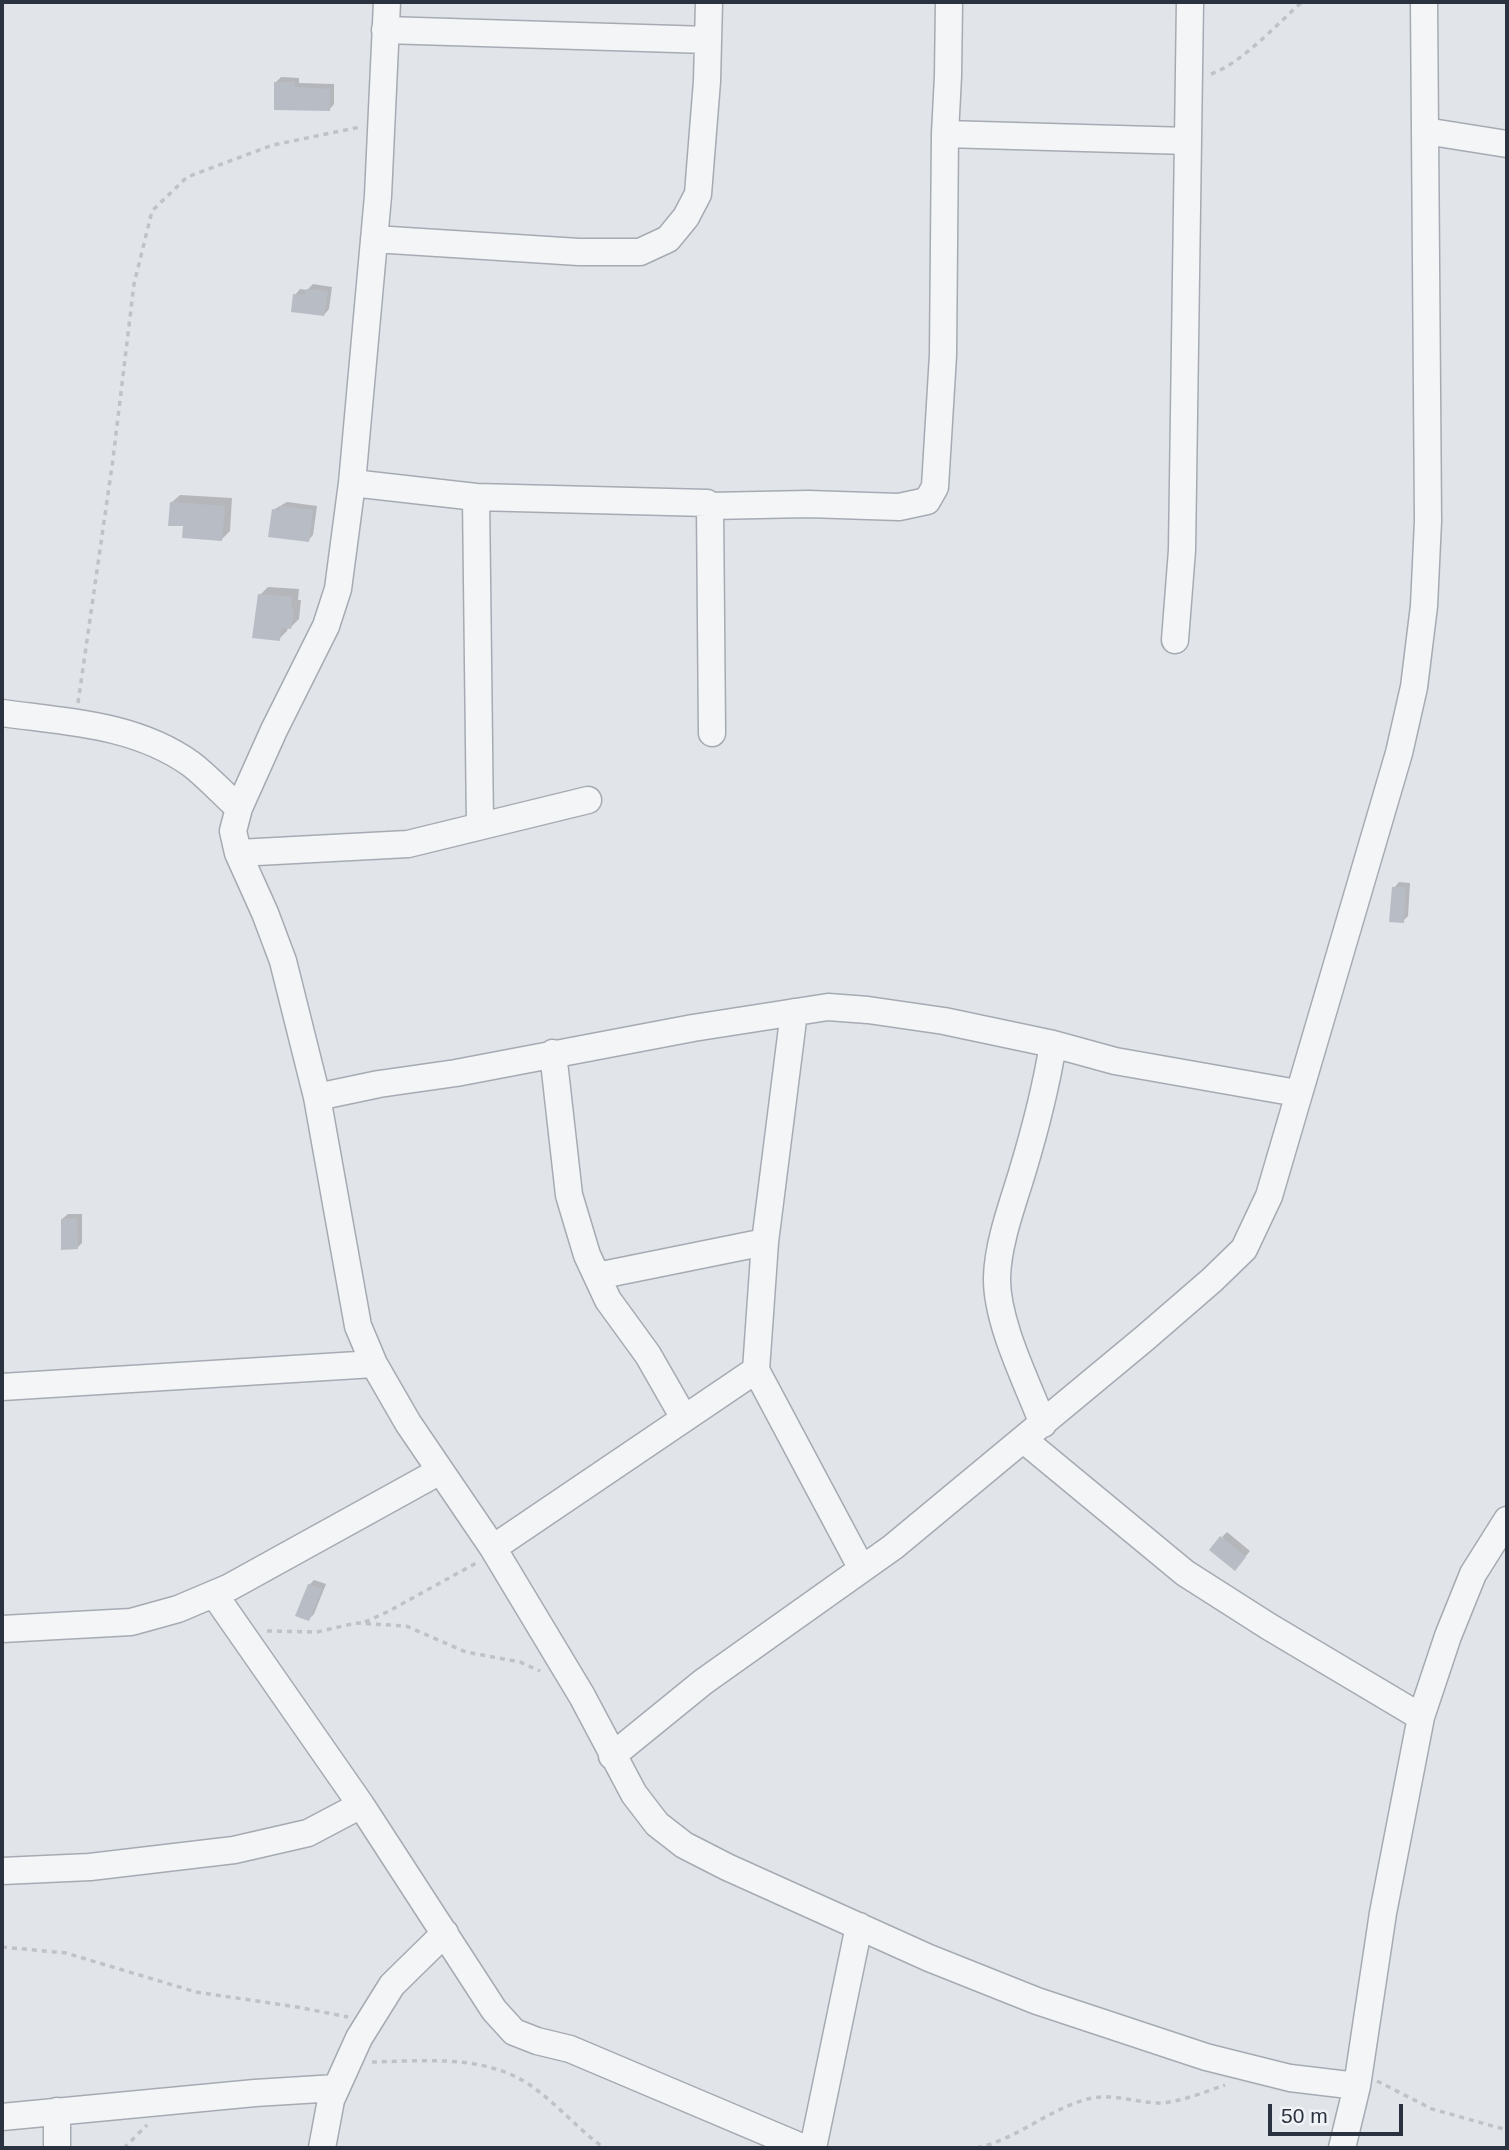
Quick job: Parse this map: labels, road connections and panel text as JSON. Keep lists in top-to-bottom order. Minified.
{"scale_bar":"50 m"}
